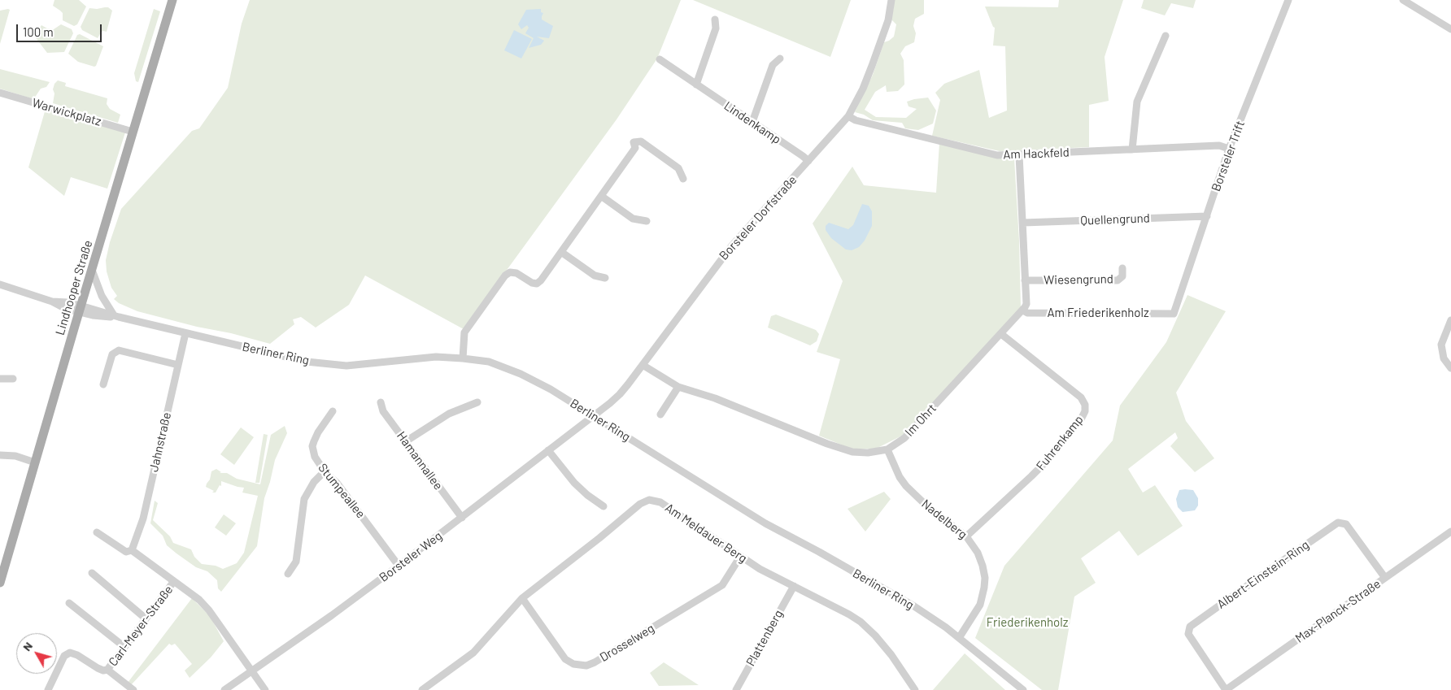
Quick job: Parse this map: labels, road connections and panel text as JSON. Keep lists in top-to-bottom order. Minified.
{"streets":{"main road":["Lindhooper Straße"],"street":["Warwickplatz","Lindenkamp","Am Hackfeld","Borsteler Trift","Borsteler Dorfstraße","Quellengrund","Wiesengrund","Am Friederikenholz","Berliner Ring","Im Ohrt","Jahnstraße","Fuhrenkamp","Hamannallee","Stumpeallee","Nadelberg","Am Meldauer Berg","Borsteler Weg","Albert-Einstein-Ring","Max-Planck-Straße","Carl-Meyer-Straße","Plattenberg","Drosselweg"]},"crossings":[["Warwickplatz","Lindhooper Straße"],["Lindenkamp","Borsteler Dorfstraße"],["Am Hackfeld","Borsteler Trift"],["Am Hackfeld","Borsteler Dorfstraße"],["Borsteler Trift","Quellengrund"],["Borsteler Trift","Am Friederikenholz"],["Borsteler Dorfstraße","Berliner Ring"],["Borsteler Dorfstraße","Im Ohrt"],["Borsteler Dorfstraße","Borsteler Weg"],["Lindhooper Straße","Berliner Ring"],["Am Friederikenholz","Im Ohrt"],["Berliner Ring","Jahnstraße"],["Berliner Ring","Nadelberg"],["Berliner Ring","Borsteler Weg"],["Im Ohrt","Fuhrenkamp"],["Im Ohrt","Nadelberg"],["Fuhrenkamp","Nadelberg"],["Hamannallee","Borsteler Weg"],["Stumpeallee","Borsteler Weg"],["Am Meldauer Berg","Plattenberg"],["Am Meldauer Berg","Drosselweg"],["Albert-Einstein-Ring","Max-Planck-Straße"]],"parks":["Friederikenholz"],"scale_bar":"100 m","north":"top left"}
